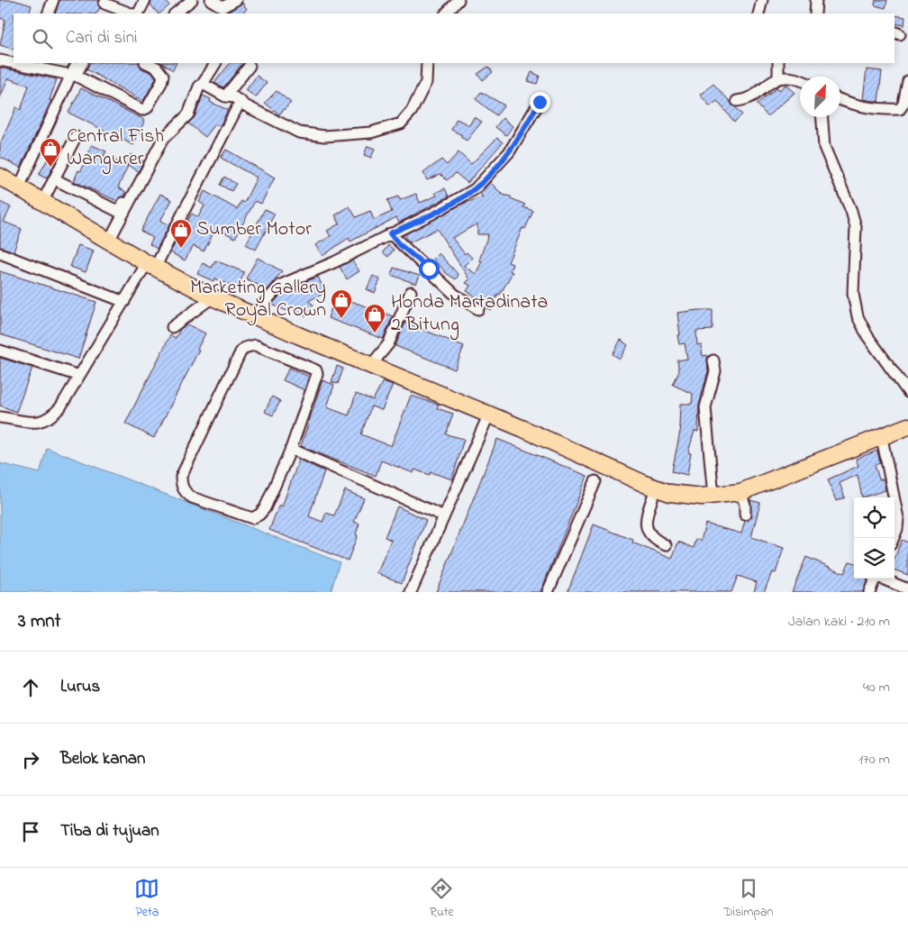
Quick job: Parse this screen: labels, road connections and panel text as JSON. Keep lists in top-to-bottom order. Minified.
{"places":{"shop":["Central Fish Wangurer","Sumber Motor","Marketing Gallery Royal Crown","Honda Martadinata 2 Bitung"]},"north":"top right","page":{"search":"Cari di sini","heading":["3 mnt","Jalan kaki · 210 m"],"list":[["Lurus","40 m"],["Belok kanan","170 m"],"Tiba di tujuan"],"nav":["Peta","Rute","Disimpan"]}}
